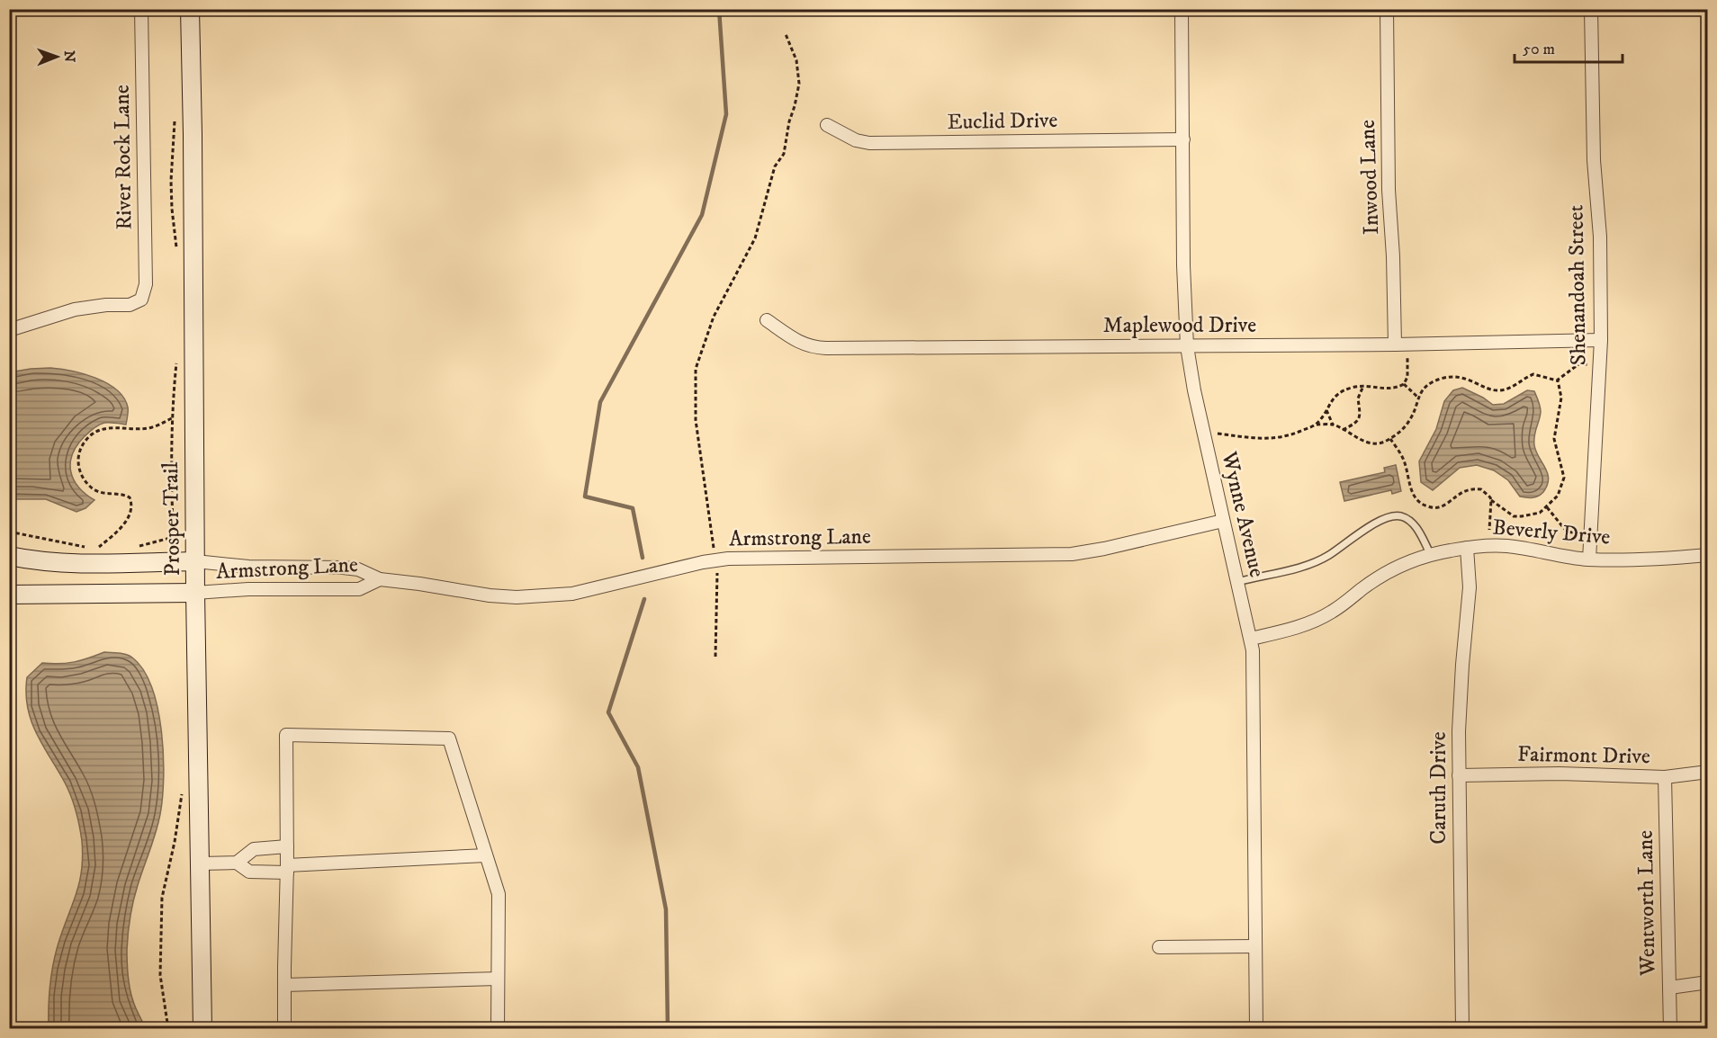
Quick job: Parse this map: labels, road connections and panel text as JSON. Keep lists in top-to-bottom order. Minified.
{"streets":{"street":["Euclid Drive","River Rock Lane","Inwood Lane","Shenandoah Street","Maplewood Drive","Wynne Avenue","Prosper Trail","Beverly Drive","Armstrong Lane","Fairmont Drive","Caruth Drive","Wentworth Lane"]},"crossings":[["Euclid Drive","Wynne Avenue"],["Inwood Lane","Maplewood Drive"],["Shenandoah Street","Maplewood Drive"],["Shenandoah Street","Beverly Drive"],["Maplewood Drive","Wynne Avenue"],["Wynne Avenue","Beverly Drive"],["Wynne Avenue","Armstrong Lane"],["Prosper Trail","Armstrong Lane"],["Beverly Drive","Caruth Drive"],["Fairmont Drive","Caruth Drive"],["Fairmont Drive","Wentworth Lane"]],"scale_bar":"50 m","north":"right"}
